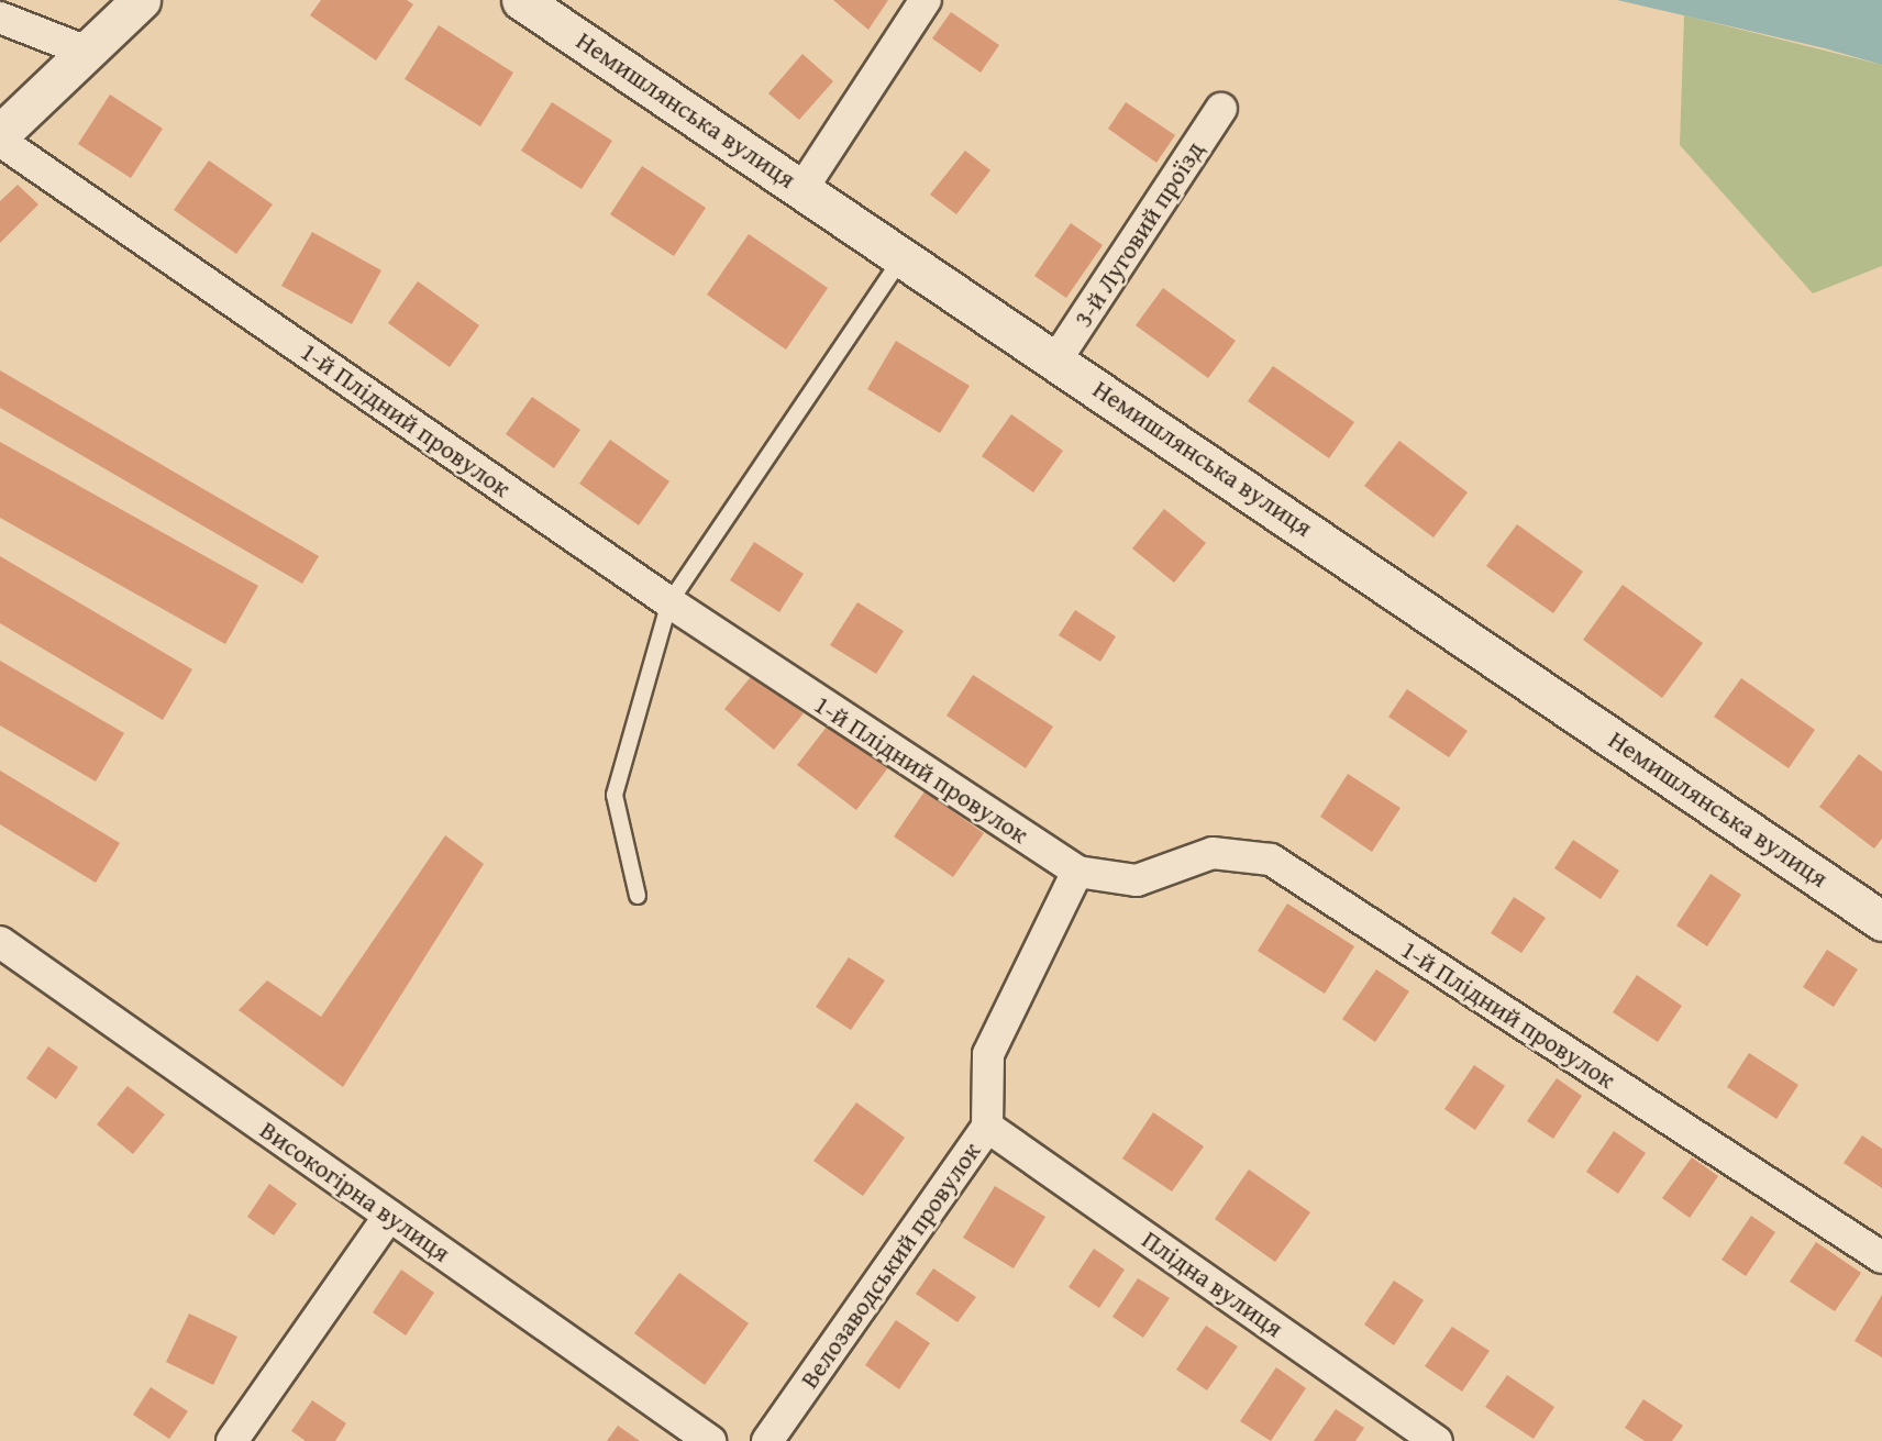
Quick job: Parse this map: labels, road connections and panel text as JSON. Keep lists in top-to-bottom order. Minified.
{"streets":{"street":["Немишлянська вулиця","3-й Луговий проїзд","1-й Плідний провулок","Високогірна вулиця","Велозаводський провулок","Плідна вулиця"]},"crossings":[["Немишлянська вулиця","3-й Луговий проїзд"],["1-й Плідний провулок","Велозаводський провулок"],["Велозаводський провулок","Плідна вулиця"]]}
